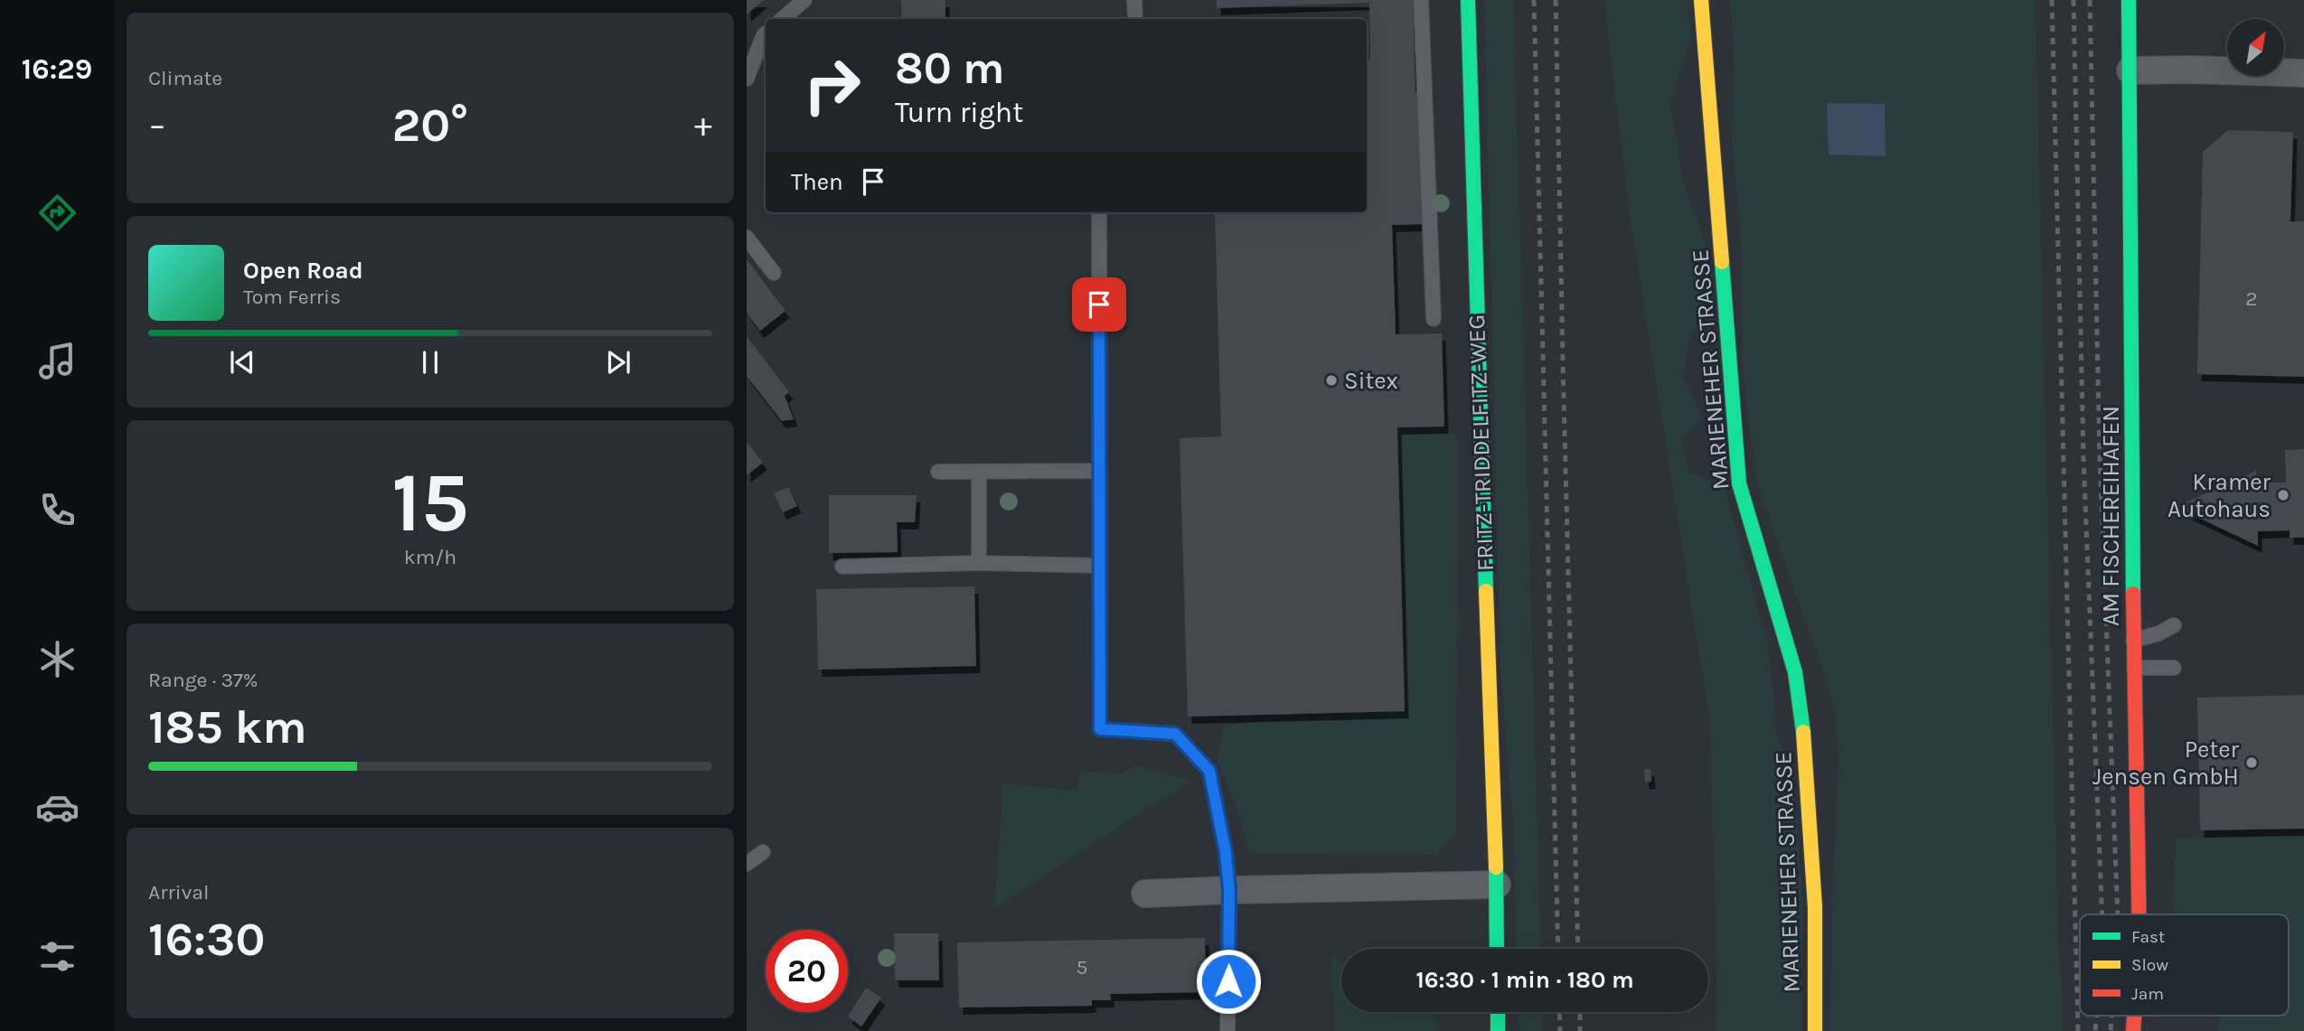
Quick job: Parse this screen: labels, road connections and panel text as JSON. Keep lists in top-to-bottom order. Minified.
{"streets":{"street":["MARIENEHER STRASSE","FRITZ-TRIDDELFITZ-WEG","AM FISCHEREIHAFEN"]},"places":["Sitex","Kramer Autohaus","Peter Jensen GmbH"],"house_numbers":["2","5"],"legend":["Fast","Slow","Jam"],"north":"top right","page":{"tabs":"16:29","tile":["Climate",["15","km/h"],["Range · 37%","185 km"],["Arrival","16:30"]],"turn":["80 m","Turn right"],"heat":["−","20°","+"],"then":"Then","song":["Open Road","Tom Ferris"],"limit":"20","trip":"16:30 · 1 min · 180 m"}}
